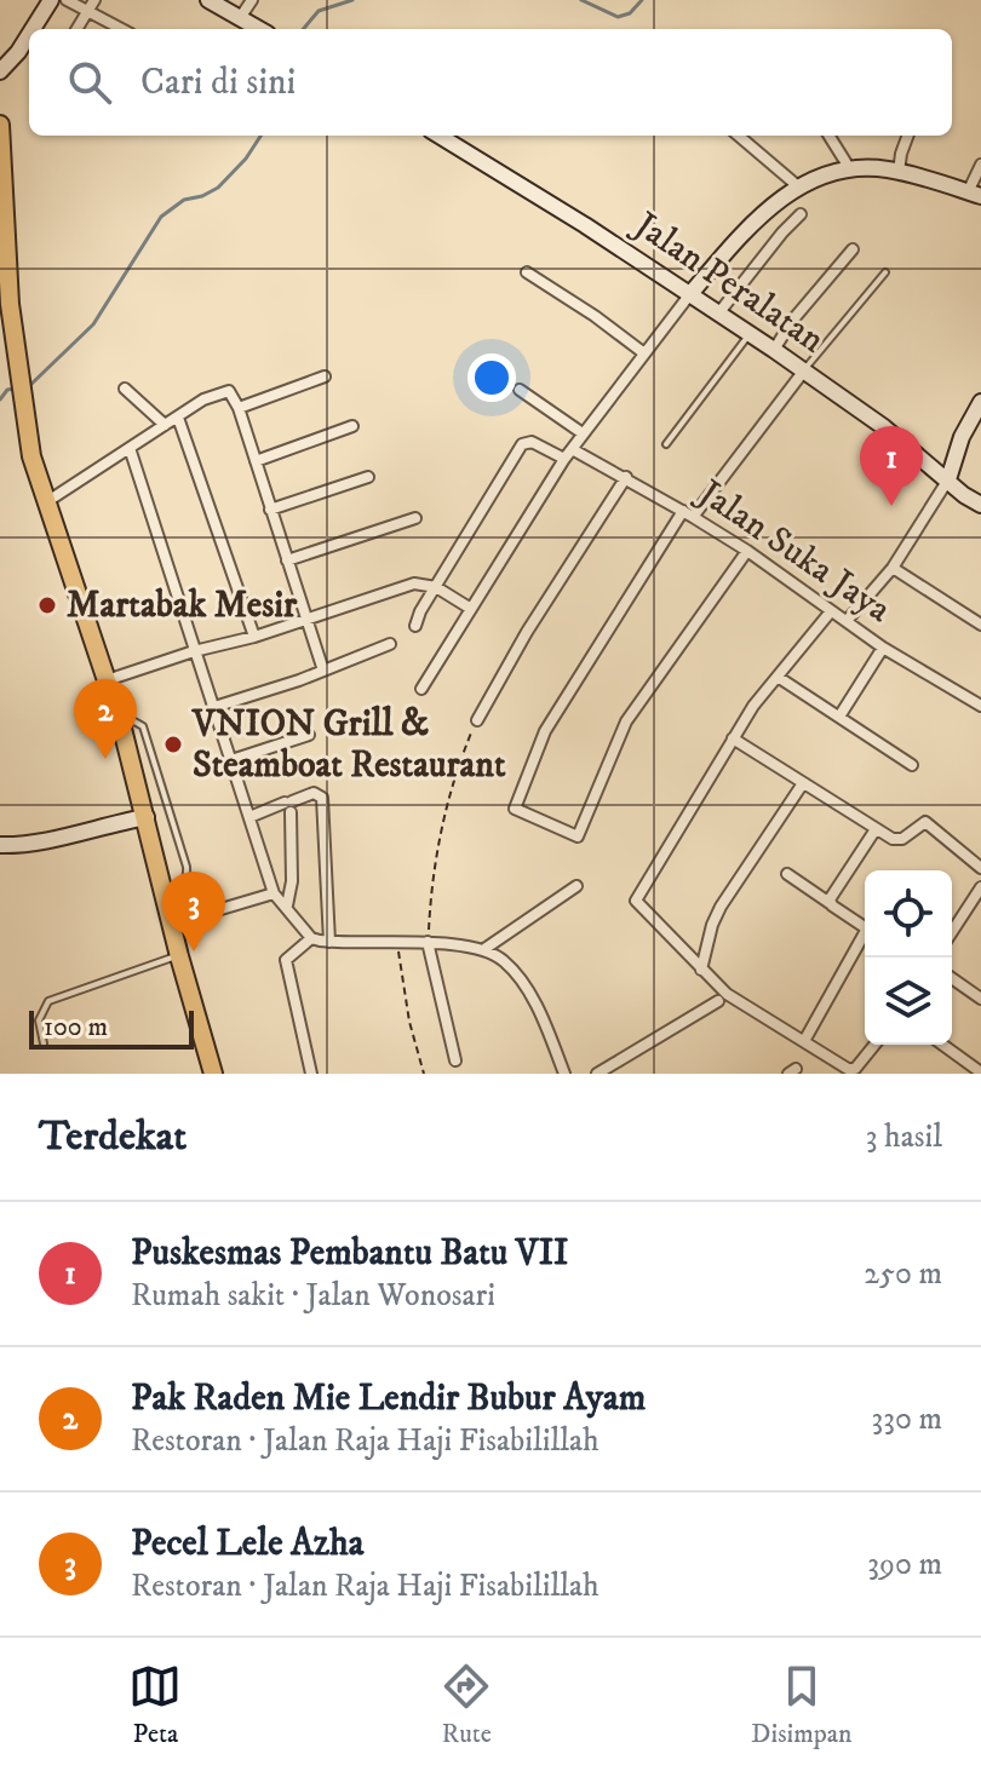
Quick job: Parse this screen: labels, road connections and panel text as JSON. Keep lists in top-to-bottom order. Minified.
{"streets":{"street":["Jalan Peralatan","Jalan Suka Jaya"]},"places":["Martabak Mesir","VNION Grill & Steamboat Restaurant"],"scale_bar":"100 m","page":{"search":"Cari di sini","pins":["1","2","3"],"scale":"100 m","heading":["Terdekat","3 hasil"],"list":[{"mark":"1","name":"Puskesmas Pembantu Batu VII","note":"Rumah sakit · Jalan Wonosari","value":"250 m"},{"mark":"2","name":"Pak Raden Mie Lendir Bubur Ayam","note":"Restoran · Jalan Raja Haji Fisabilillah","value":"330 m"},{"mark":"3","name":"Pecel Lele Azha","note":"Restoran · Jalan Raja Haji Fisabilillah","value":"390 m"}],"nav":["Peta","Rute","Disimpan"]}}
